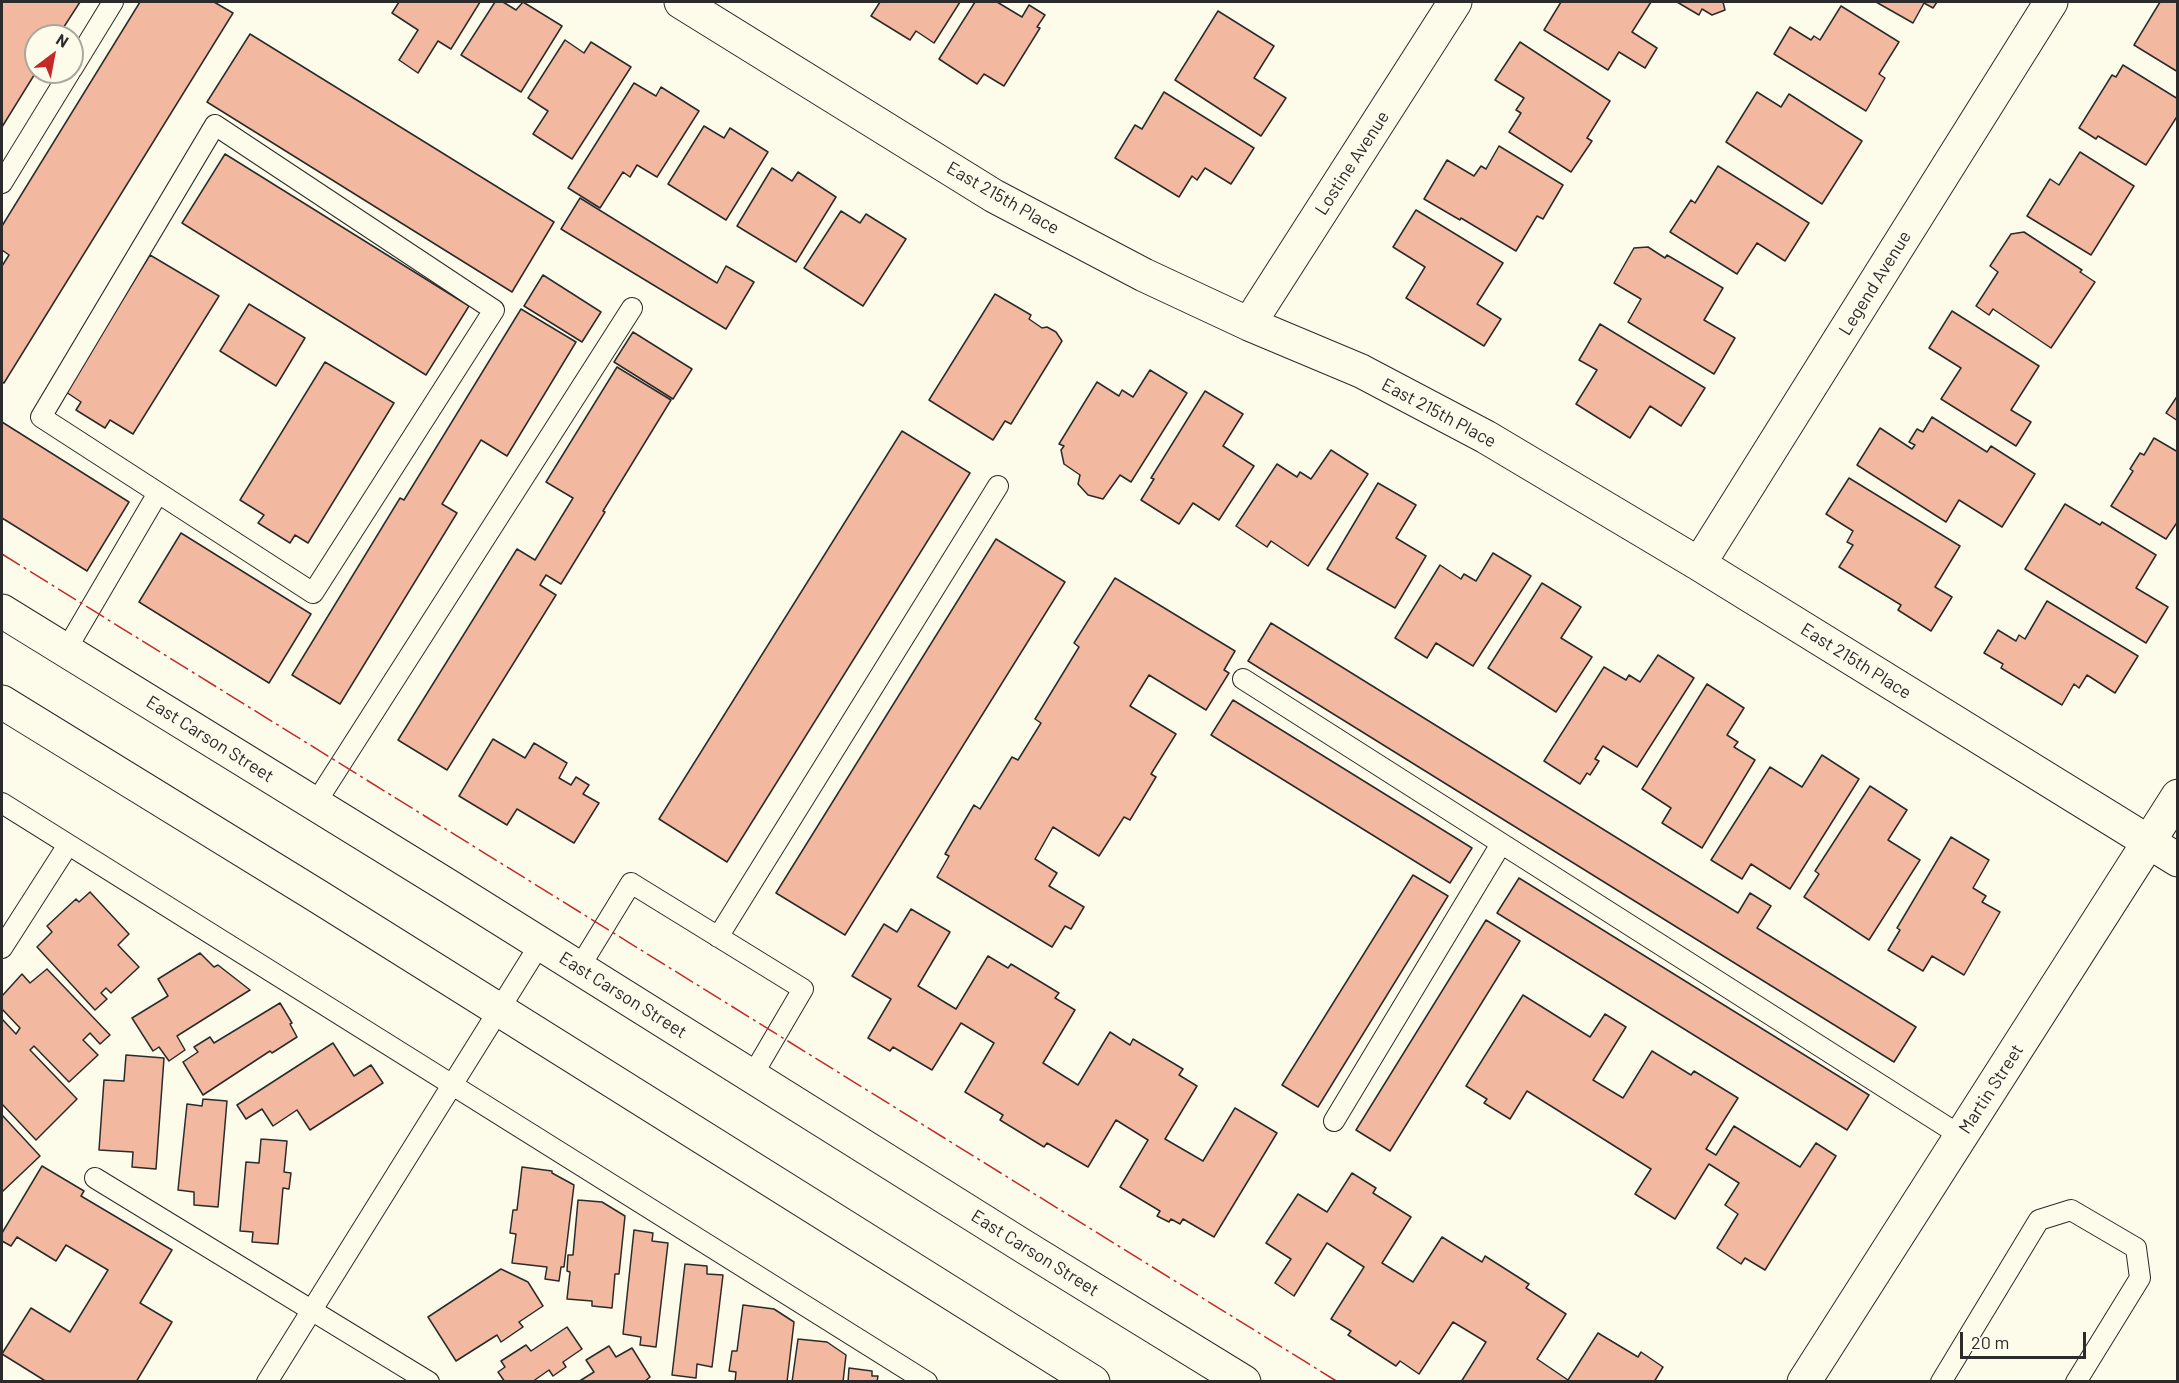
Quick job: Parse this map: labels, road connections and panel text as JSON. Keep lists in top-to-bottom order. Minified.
{"streets":{"street":["Lostine Avenue","East 215th Place","Legend Avenue","East Carson Street","Martin Street"]},"crossings":[["Lostine Avenue","East 215th Place"],["East 215th Place","Legend Avenue"],["East 215th Place","Martin Street"]],"scale_bar":"20 m","north":"top right"}
